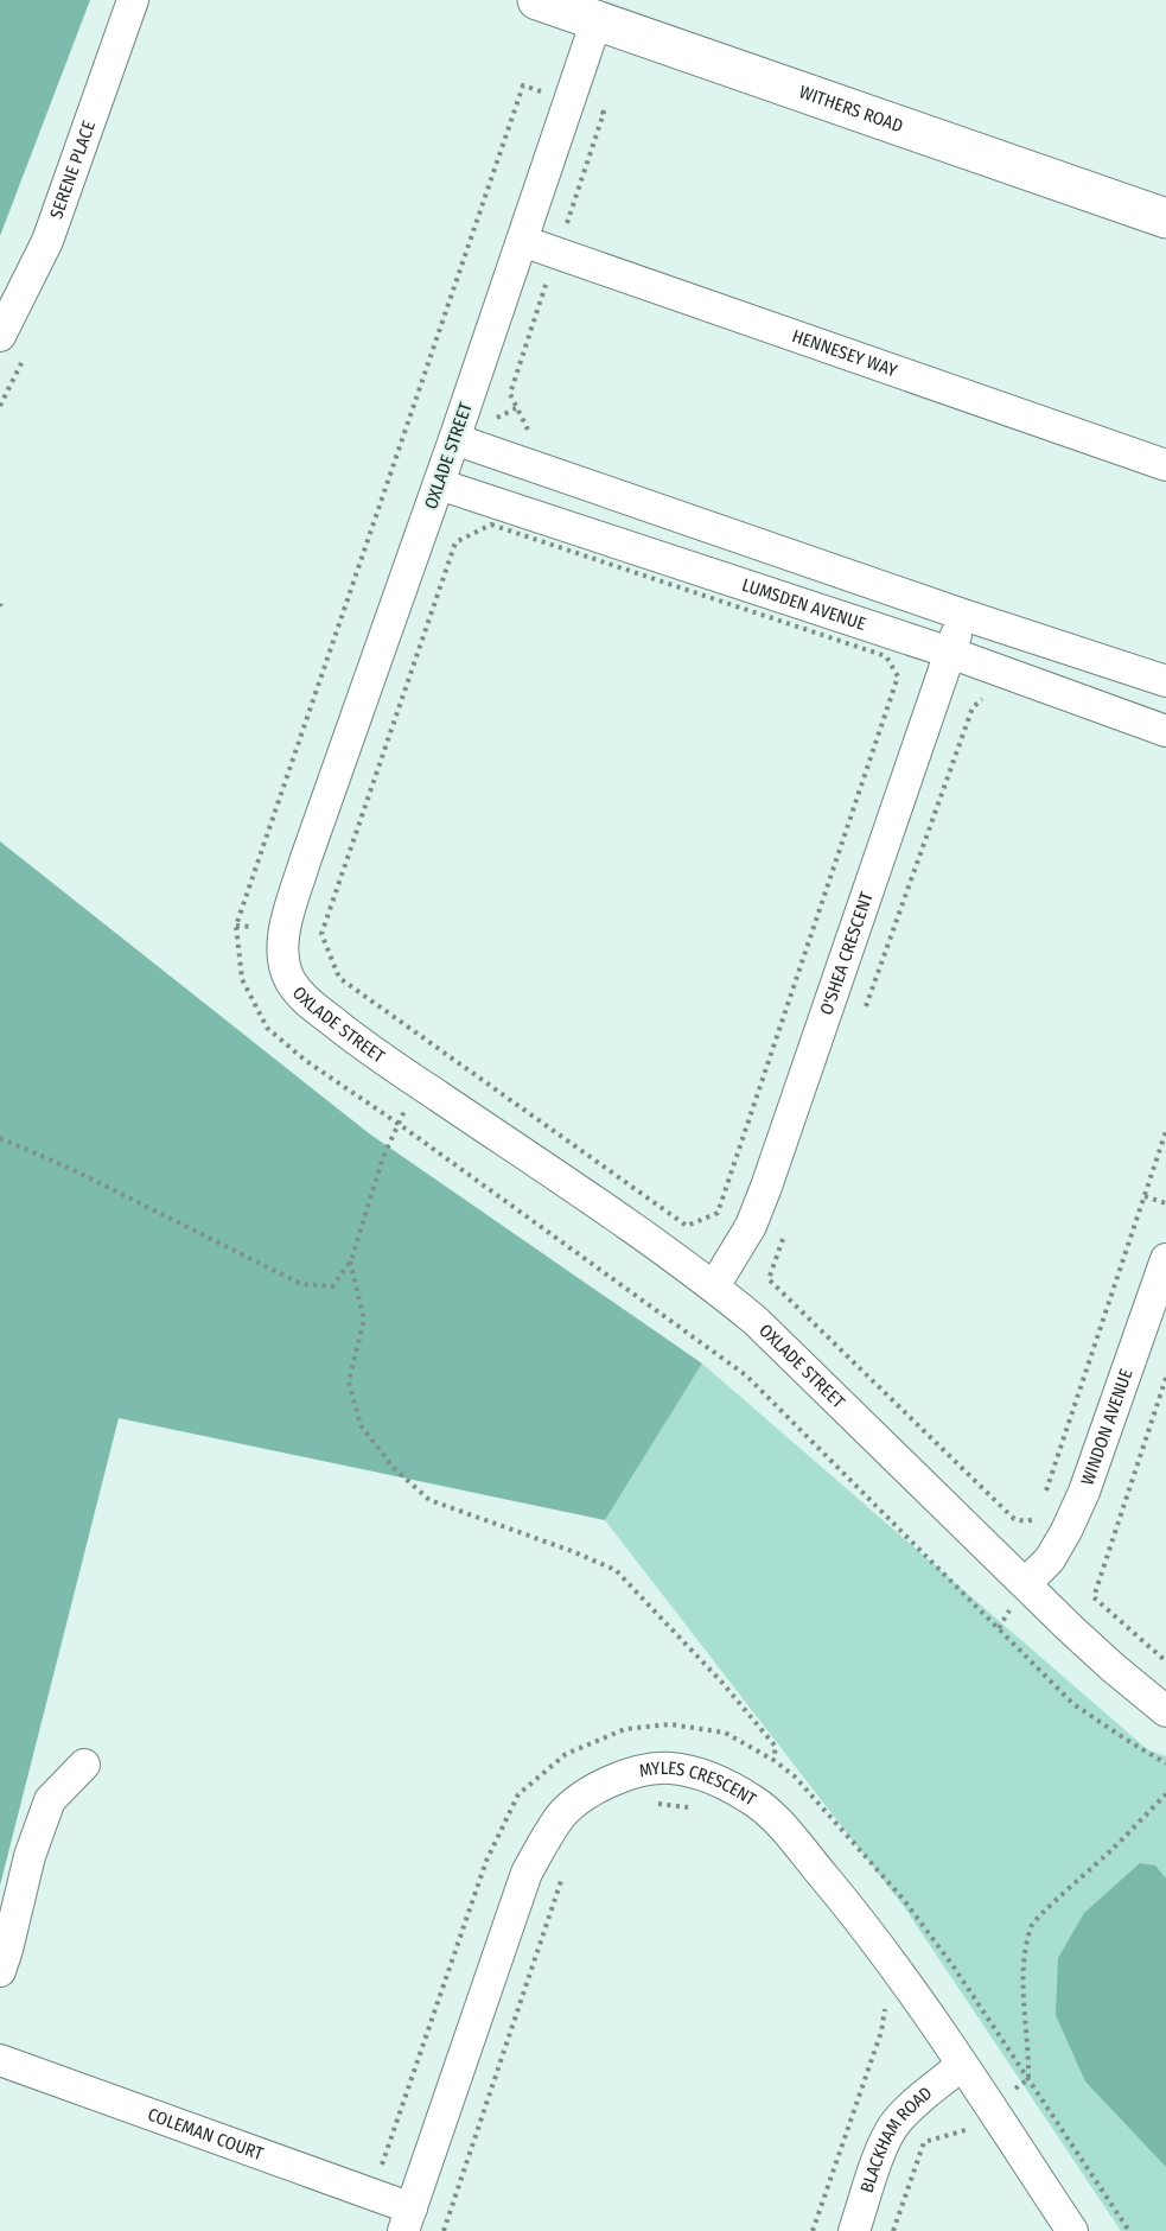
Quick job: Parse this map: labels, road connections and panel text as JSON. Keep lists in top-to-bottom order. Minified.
{"streets":{"main road":["WITHERS ROAD"],"street":["SERENE PLACE","HENNESEY WAY","OXLADE STREET","LUMSDEN AVENUE","O'SHEA CRESCENT","WINDON AVENUE","MYLES CRESCENT","COLEMAN COURT","BLACKHAM ROAD"]},"crossings":[["WITHERS ROAD","OXLADE STREET"],["HENNESEY WAY","OXLADE STREET"],["OXLADE STREET","LUMSDEN AVENUE"],["OXLADE STREET","O'SHEA CRESCENT"],["OXLADE STREET","WINDON AVENUE"],["LUMSDEN AVENUE","O'SHEA CRESCENT"],["MYLES CRESCENT","COLEMAN COURT"],["MYLES CRESCENT","BLACKHAM ROAD"]]}
